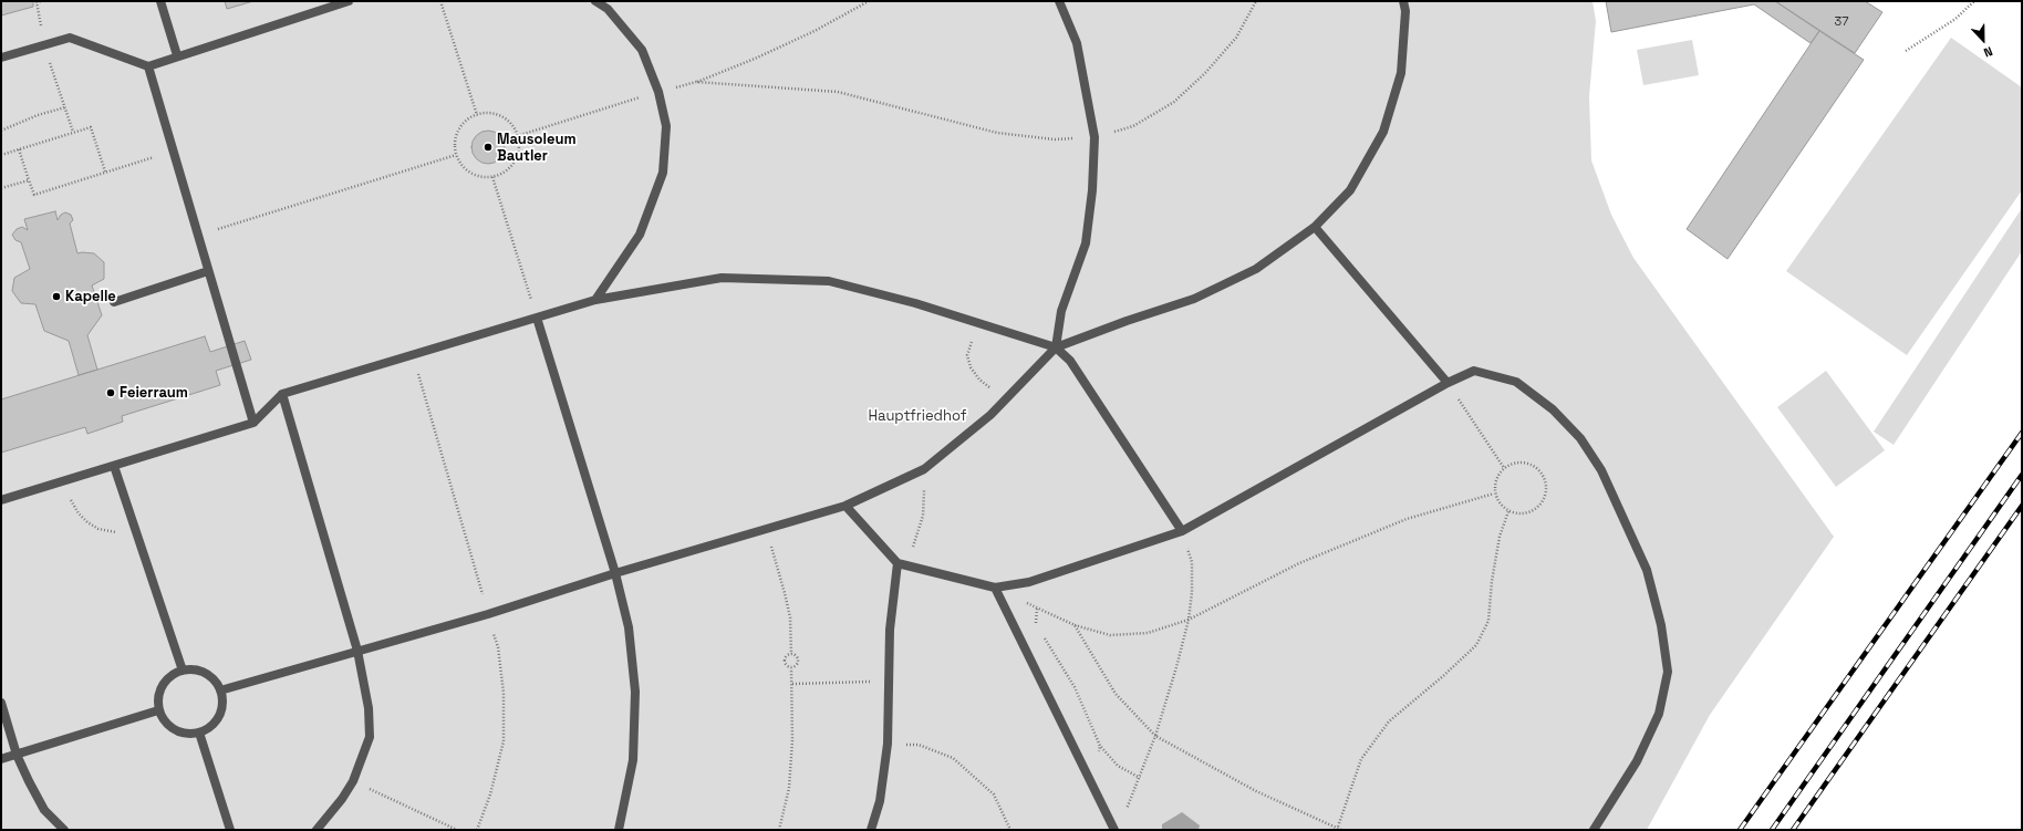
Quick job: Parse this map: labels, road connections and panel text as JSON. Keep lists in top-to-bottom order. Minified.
{"parks":["Hauptfriedhof"],"places":["Mausoleum Bautler","Kapelle","Feierraum"],"house_numbers":["37"],"north":"bottom"}
